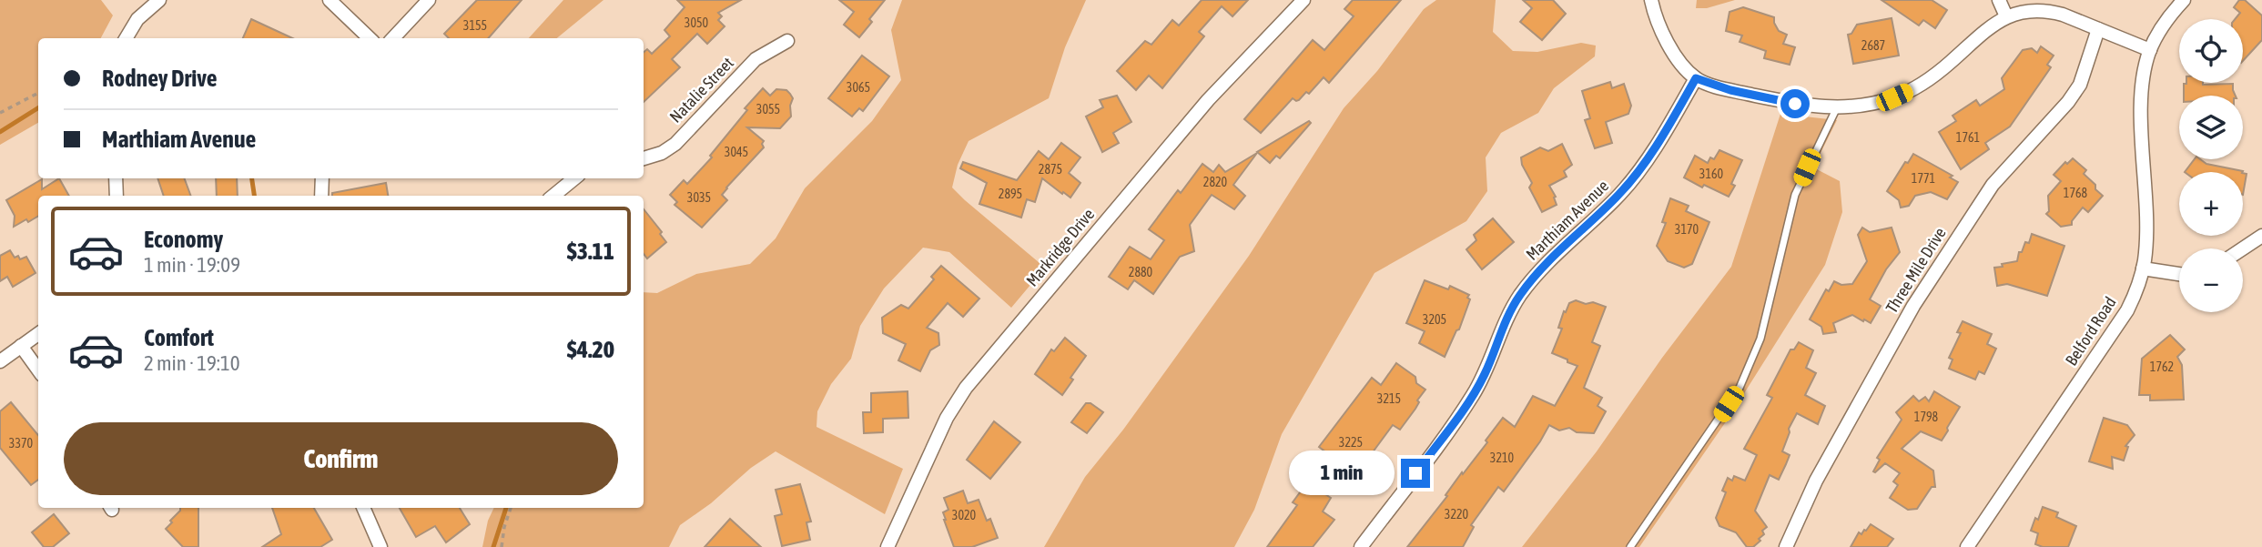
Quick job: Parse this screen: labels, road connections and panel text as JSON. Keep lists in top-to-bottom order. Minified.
{"streets":{"street":["Natalie Street","Marthiam Avenue","Markridge Drive","Three Mile Drive","Belford Road"]},"house_numbers":["3050","3155","2687","3065","3055","1761","3045","2875","3160","1771","2820","1768","2895","3035","3170","2880","3205","1762","3215","1798","3225","3370","3210","3220","3020"],"page":{"map_buttons":["+","−"],"banner":["Rodney Drive","Marthiam Avenue"],"list":[{"name":"Economy","note":"1 min · 19:09","value":"$3.11"},{"name":"Comfort","note":"2 min · 19:10","value":"$4.20"}],"buttons":"Confirm","bubble":"1 min"}}
